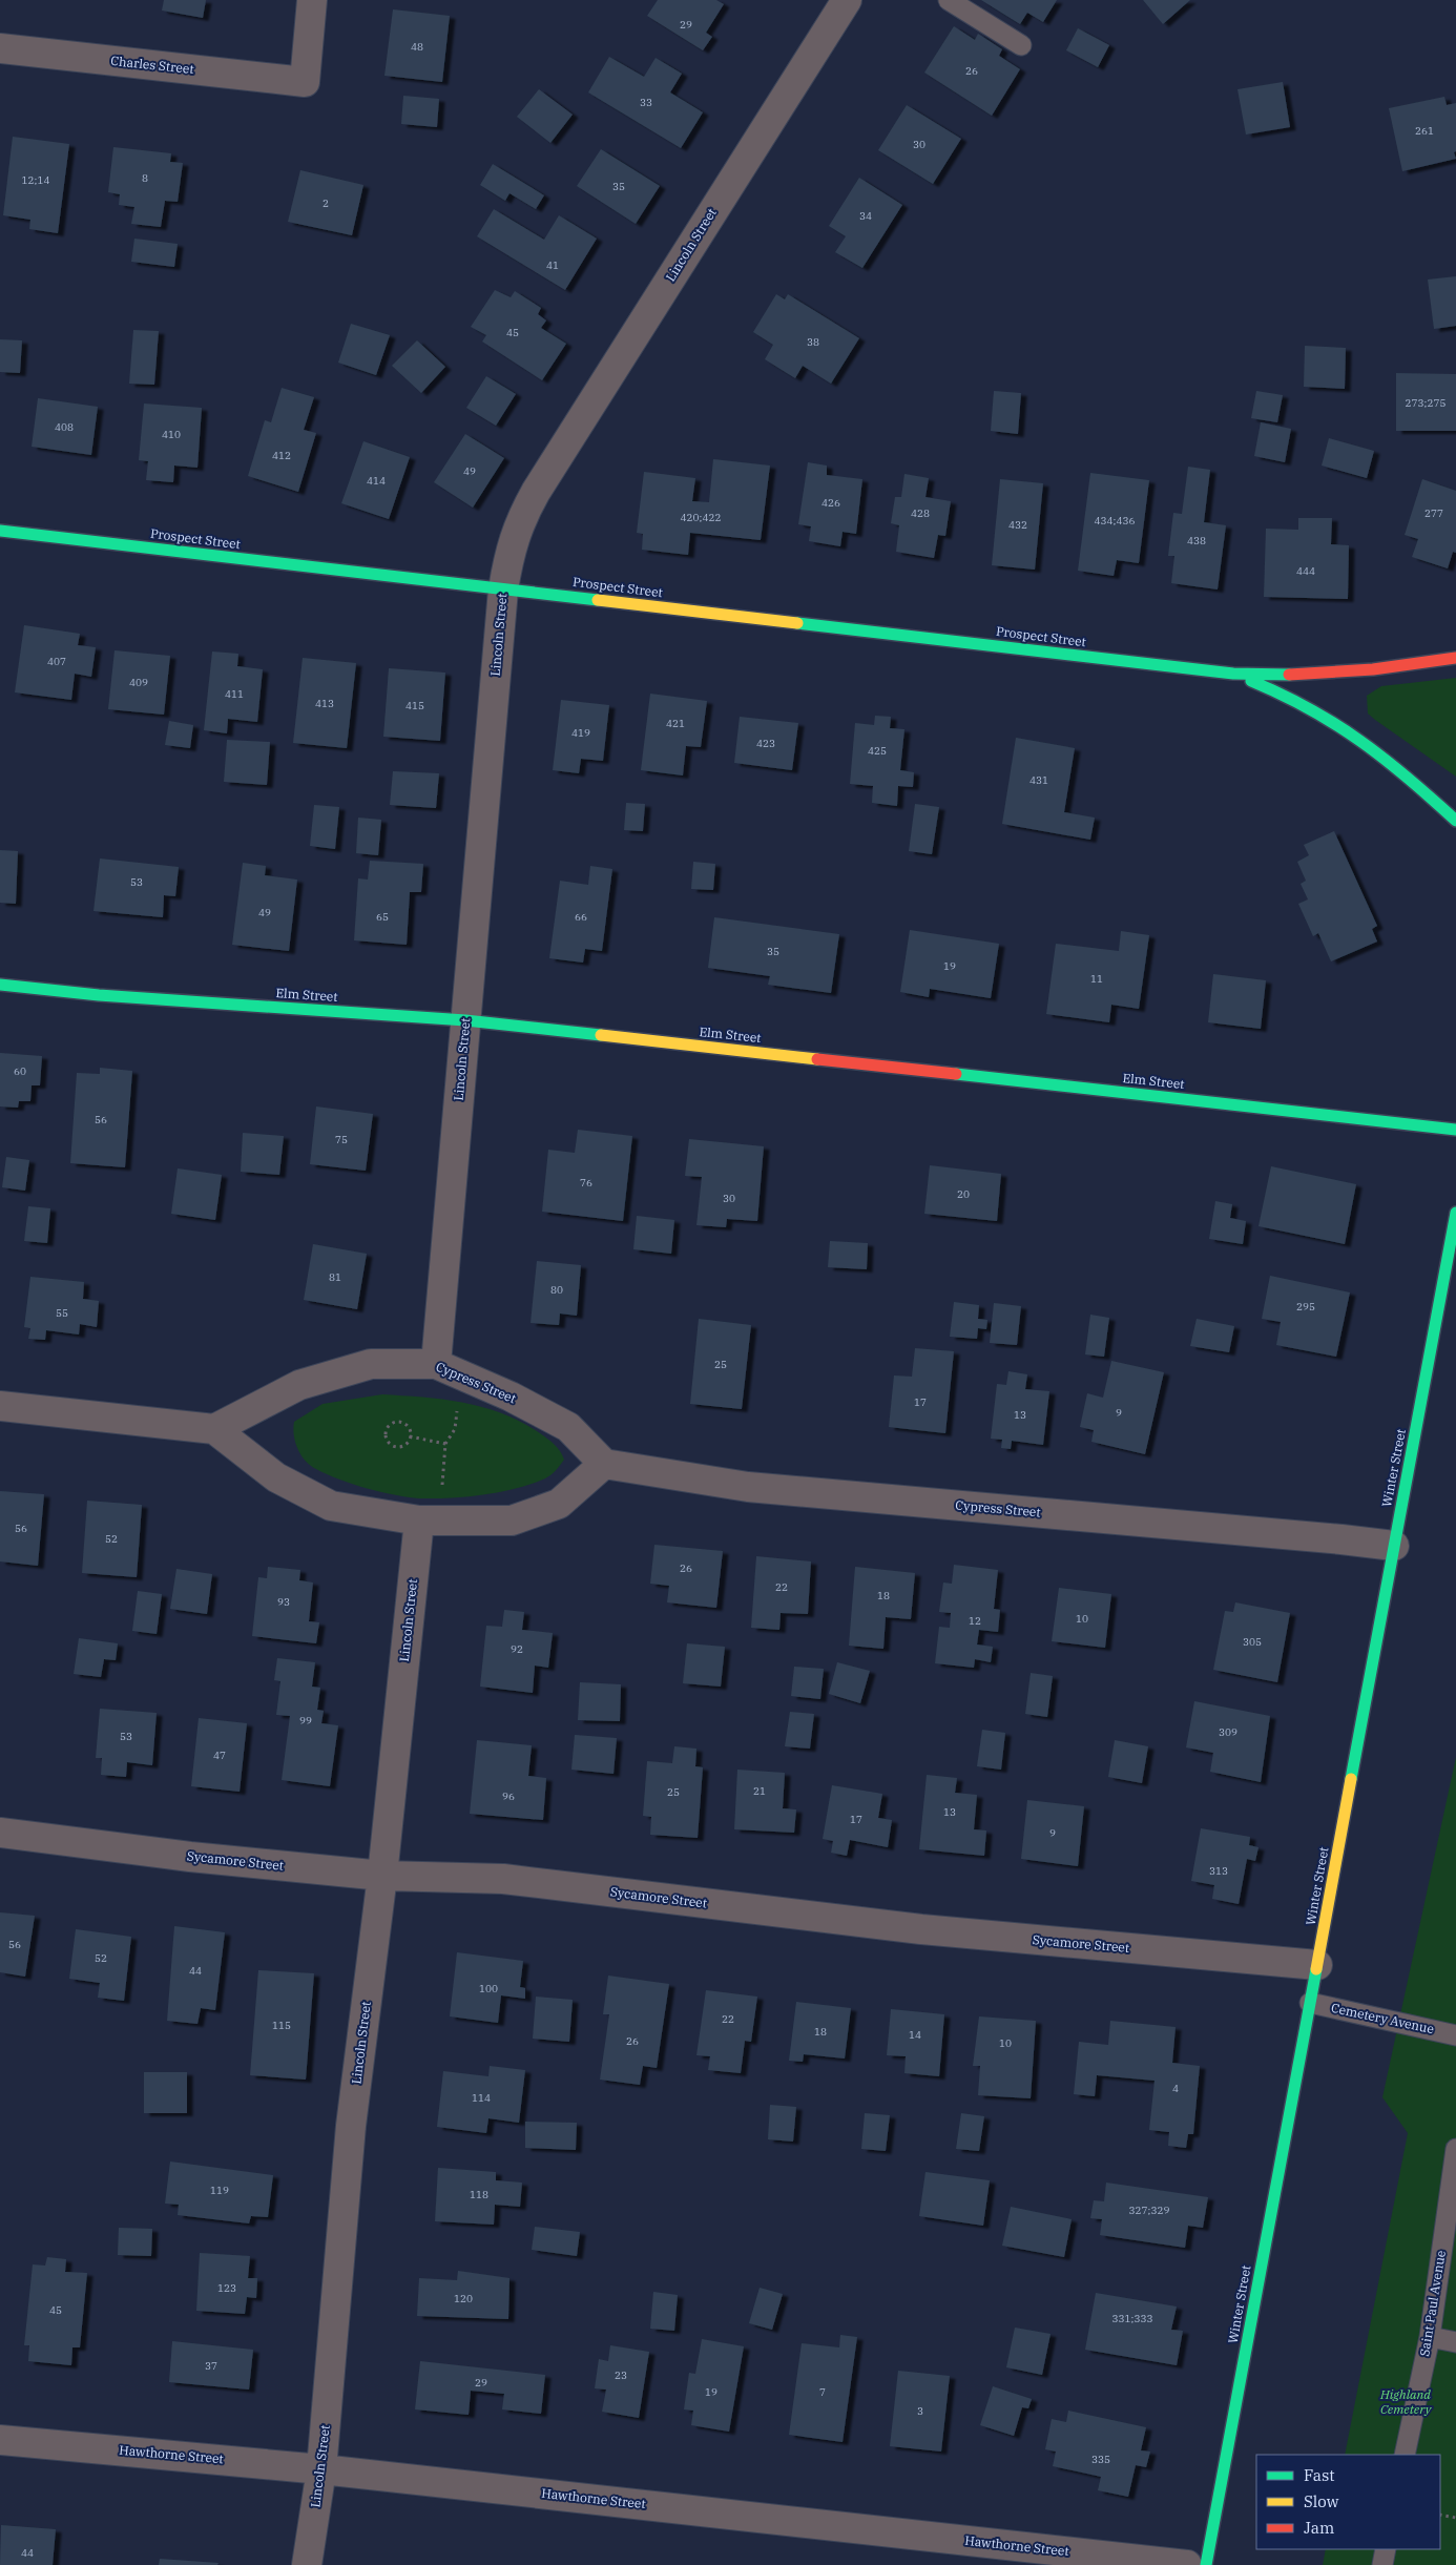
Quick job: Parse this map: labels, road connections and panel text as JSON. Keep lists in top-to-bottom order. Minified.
{"streets":{"street":["Charles Street","Lincoln Street","Prospect Street","Elm Street","Cypress Street","Winter Street","Sycamore Street","Hawthorne Street"],"lane":["Cemetery Avenue","Saint Paul Avenue"]},"crossings":[["Lincoln Street","Prospect Street"],["Lincoln Street","Elm Street"],["Lincoln Street","Cypress Street"],["Lincoln Street","Sycamore Street"],["Lincoln Street","Hawthorne Street"],["Cypress Street","Winter Street"],["Winter Street","Sycamore Street"],["Winter Street","Cemetery Avenue"]],"parks":["Highland Cemetery"],"house_numbers":["29","48","26","33","261","30","8","12;14","35","2","34","41","45","38","273;275","408","410","412","49","414","426","428","277","420;422","434;436","432","438","444","407","409","411","413","415","421","419","423","425","431","53","49","65","66","35","19","11","60","56","75","76","20","30","81","80","295","55","25","17","9","13","56","52","26","22","18","93","10","12","305","92","99","309","53","47","21","25","96","13","17","9","313","56","52","44","100","22","115","18","14","26","10","4","114","119","118","327;329","123","120","45","331;333","37","23","29","19","7","3","335","44"],"legend":["Fast","Slow","Jam"]}
